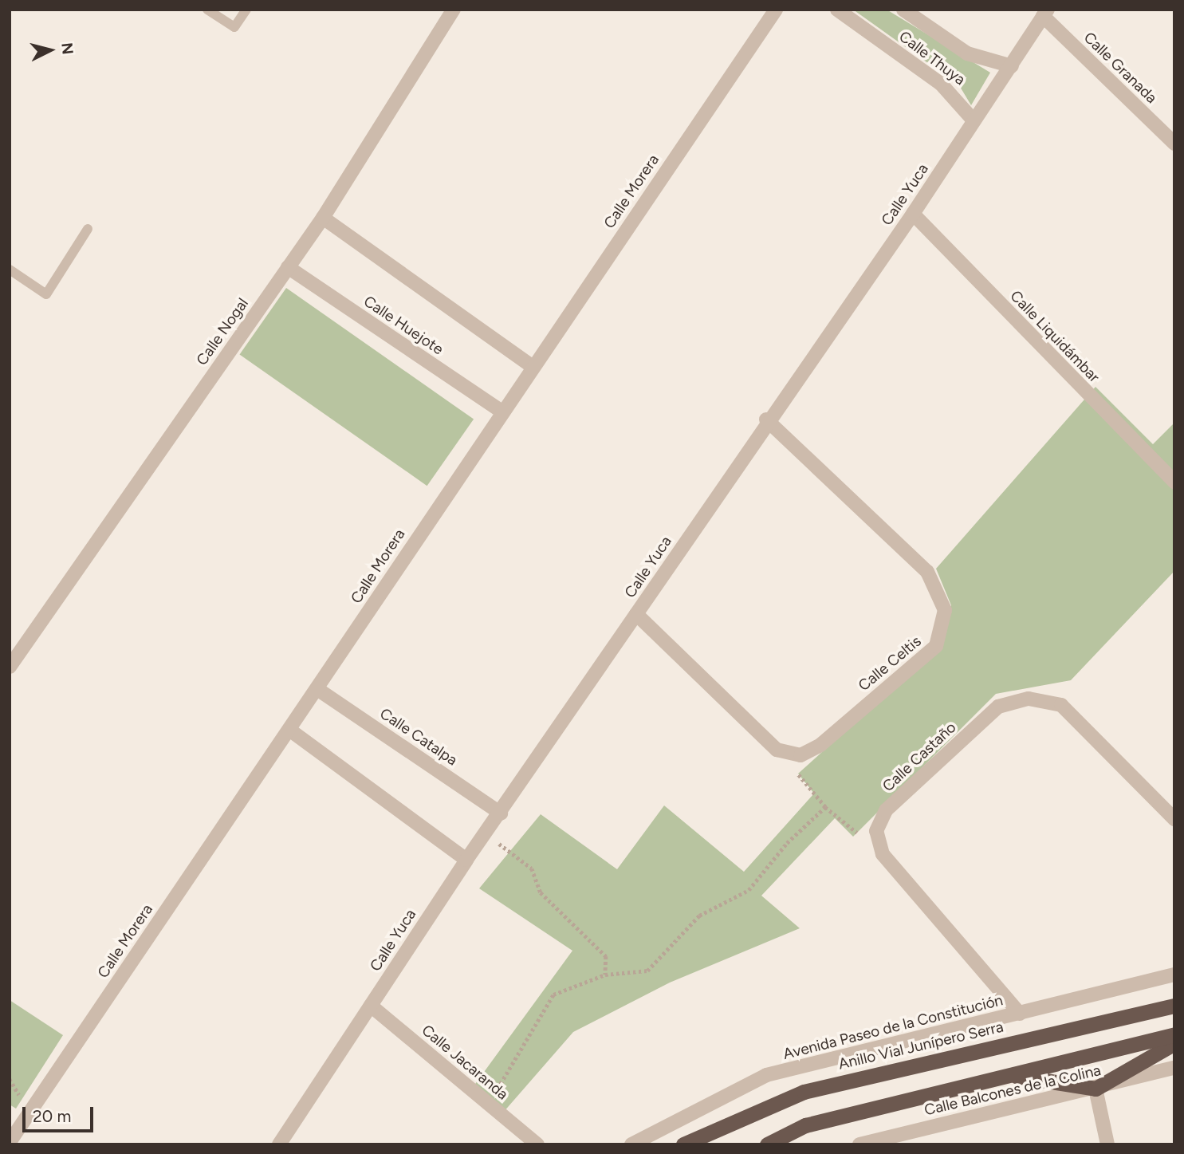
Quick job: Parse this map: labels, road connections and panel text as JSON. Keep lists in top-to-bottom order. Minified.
{"streets":{"highway":["Anillo Vial Junípero Serra"],"street":["Calle Thuya","Calle Granada","Calle Morera","Calle Yuca","Calle Huejote","Calle Nogal","Calle Liquidámbar","Calle Celtis","Calle Catalpa","Calle Castaño","Avenida Paseo de la Constitución","Calle Jacaranda","Calle Balcones de la Colina"]},"crossings":[["Calle Thuya","Calle Yuca"],["Calle Granada","Calle Yuca"],["Calle Morera","Calle Huejote"],["Calle Morera","Calle Catalpa"],["Calle Yuca","Calle Liquidámbar"],["Calle Yuca","Calle Celtis"],["Calle Yuca","Calle Catalpa"],["Calle Yuca","Calle Jacaranda"],["Calle Huejote","Calle Nogal"]],"scale_bar":"20 m","north":"right"}
